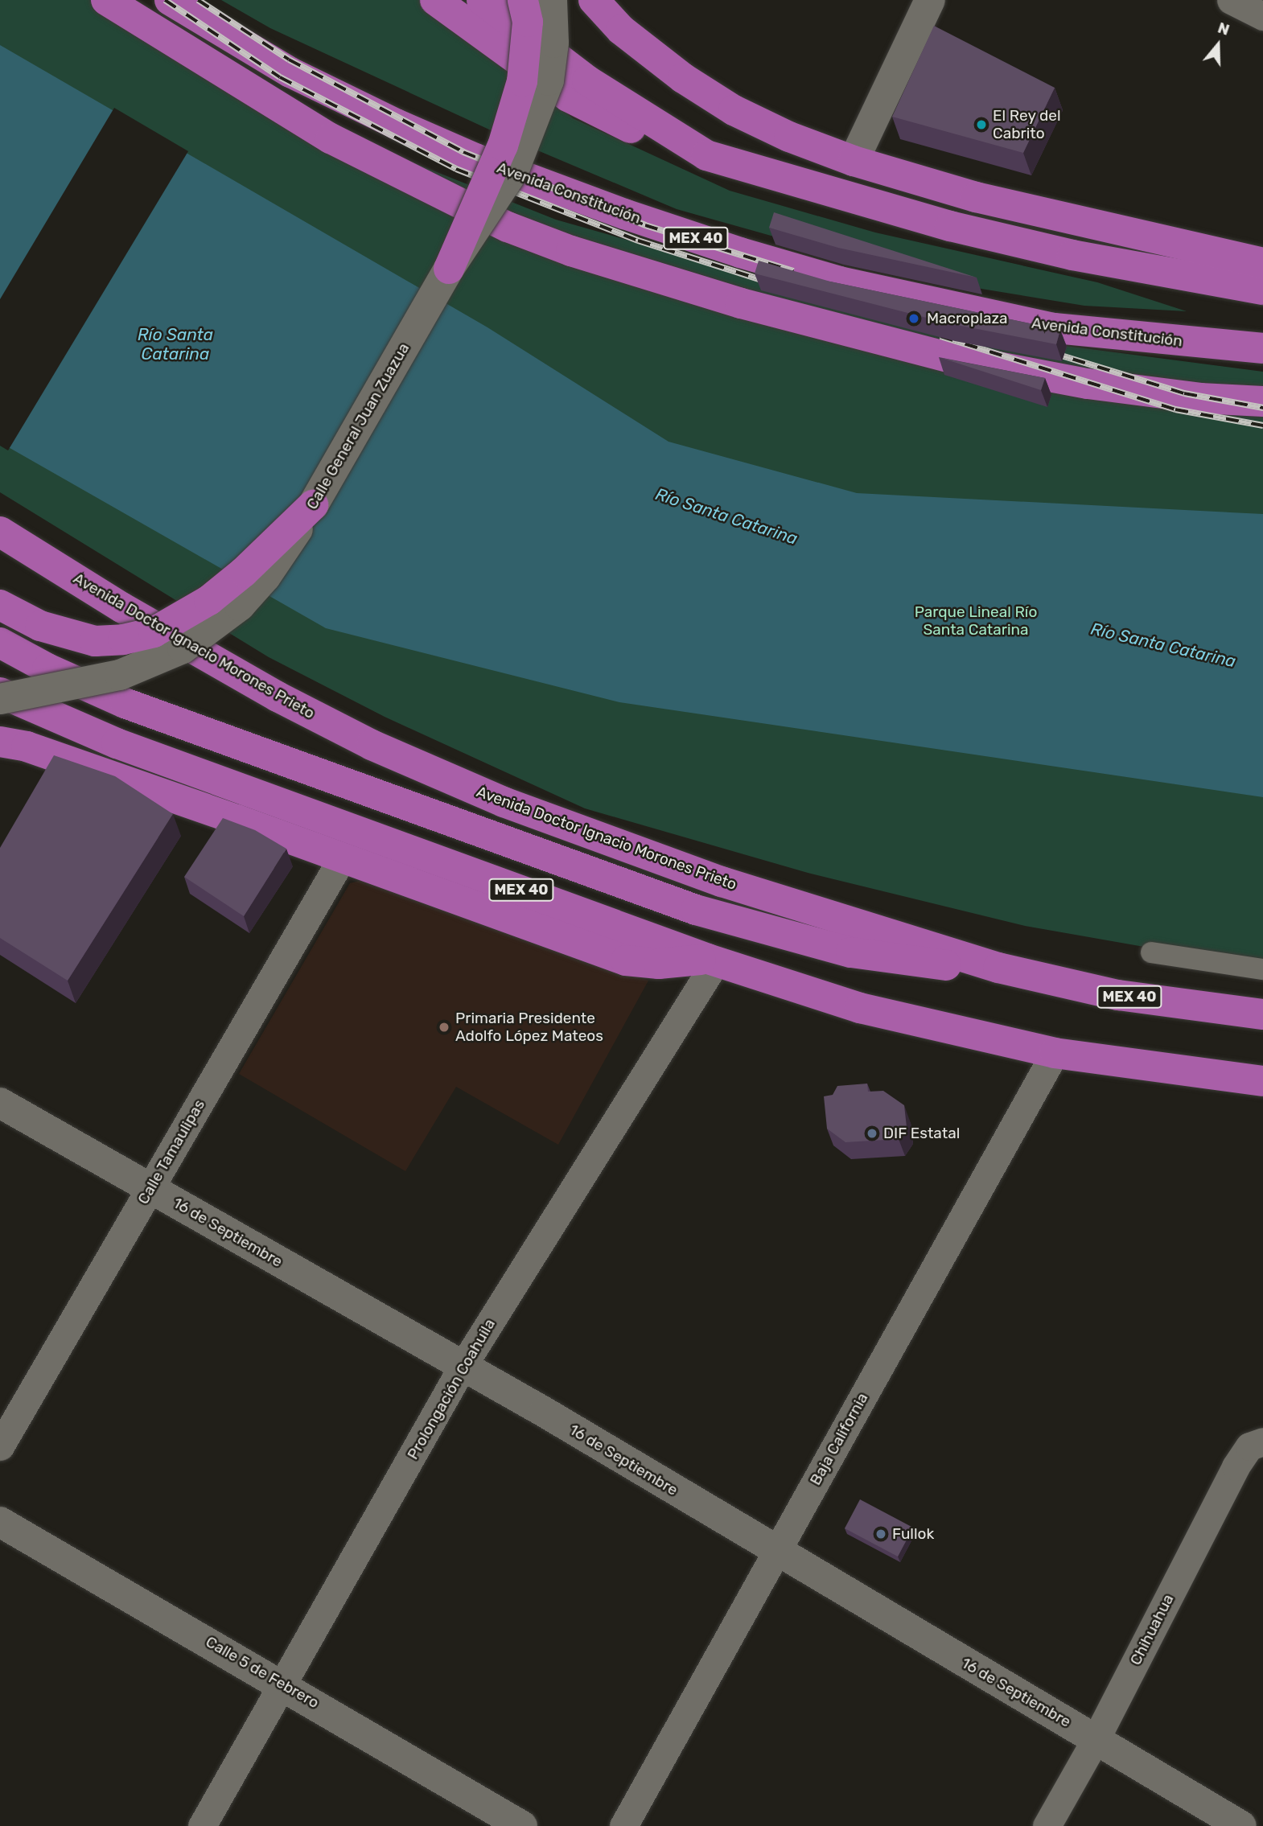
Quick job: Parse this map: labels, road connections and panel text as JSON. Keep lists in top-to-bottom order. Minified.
{"streets":{"highway":["Avenida Constitución","MEX 40","Avenida Doctor Ignacio Morones Prieto"],"street":["Calle General Juan Zuazua","Calle Tamaulipas","16 de Septiembre","Prolongación Coahuila","Baja California","Chihuahua","Calle 5 de Febrero"]},"crossings":[["MEX 40","Prolongación Coahuila"],["MEX 40","Baja California"],["Calle Tamaulipas","16 de Septiembre"],["16 de Septiembre","Prolongación Coahuila"],["16 de Septiembre","Baja California"],["16 de Septiembre","Chihuahua"],["Prolongación Coahuila","Calle 5 de Febrero"]],"water":["Río Santa Catarina"],"parks":["Parque Lineal Río Santa Catarina"],"places":["El Rey del Cabrito","Macroplaza","Primaria Presidente Adolfo López Mateos","DIF Estatal","Fullok"],"north":"top"}
